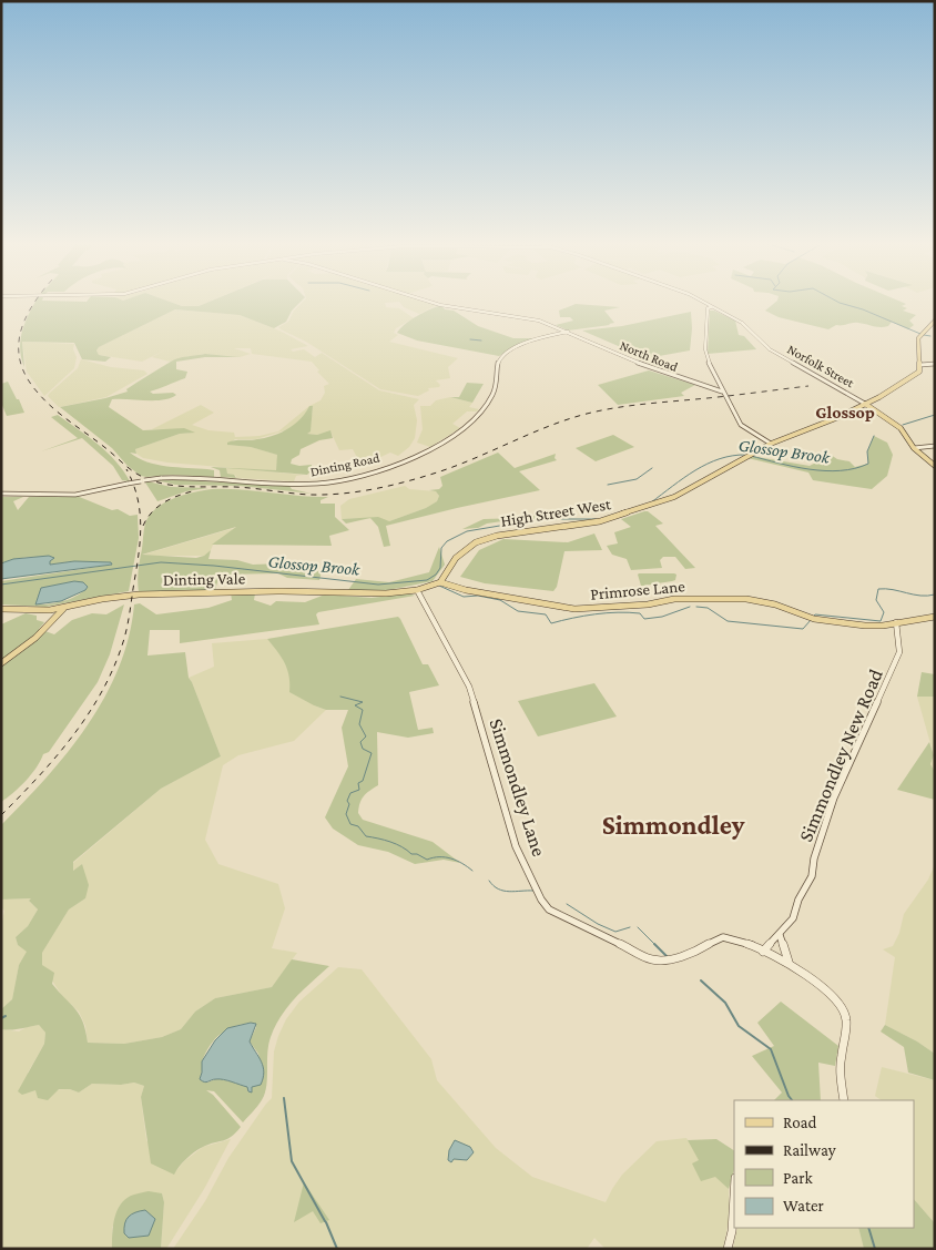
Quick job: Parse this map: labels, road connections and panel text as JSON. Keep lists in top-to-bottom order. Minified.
{"streets":{"main road":["High Street West","Dinting Vale","Primrose Lane"],"street":["North Road","Norfolk Street","Dinting Road","Simmondley New Road","Simmondley Lane"]},"crossings":[["North Road","Dinting Road"],["Norfolk Street","High Street West"],["High Street West","Dinting Vale"],["High Street West","Primrose Lane"],["Dinting Vale","Primrose Lane"],["Dinting Vale","Simmondley Lane"],["Primrose Lane","Simmondley New Road"],["Simmondley New Road","Simmondley Lane"]],"districts":["Glossop","Simmondley"],"water":["Glossop Brook"],"legend":["Road","Railway","Park","Water"]}
